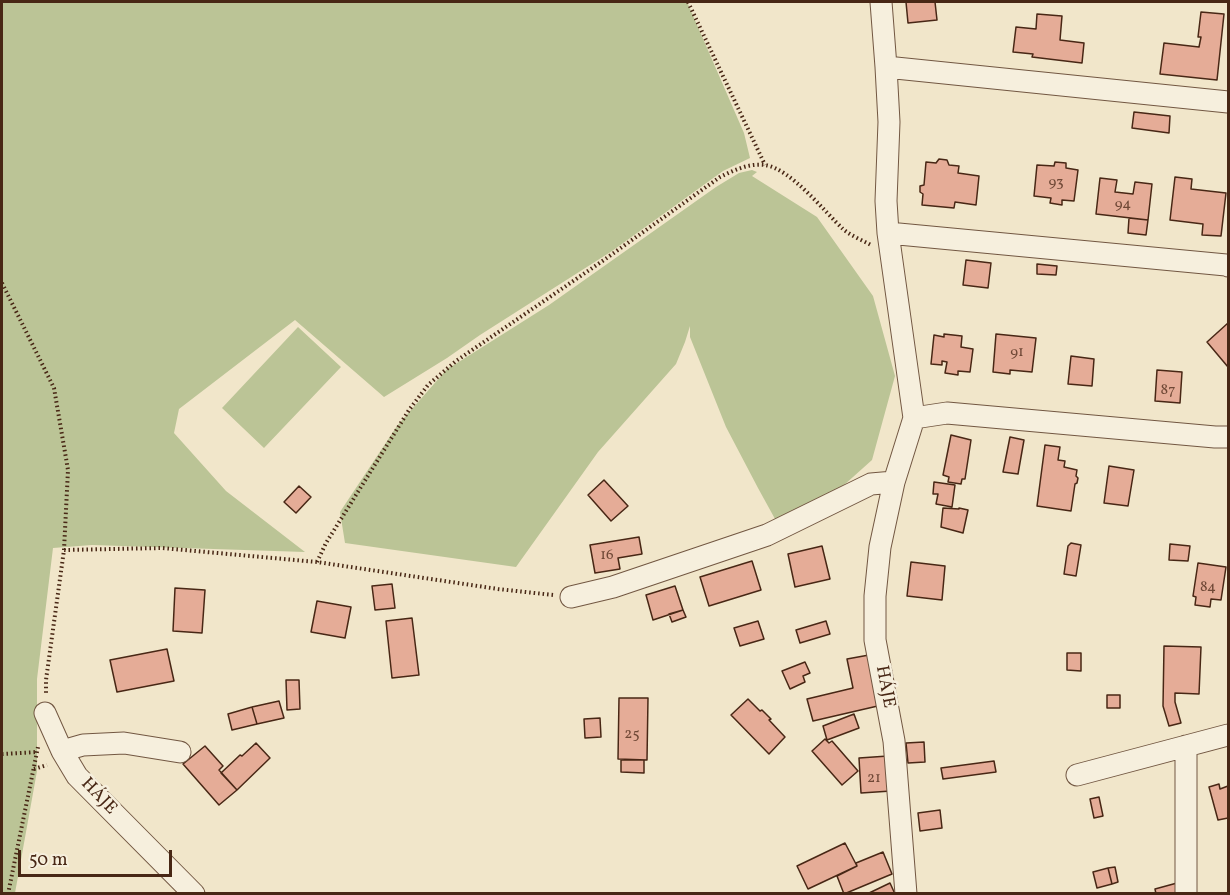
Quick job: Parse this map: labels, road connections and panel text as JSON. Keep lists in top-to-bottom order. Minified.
{"streets":{"street":["HÁJE"]},"house_numbers":["93","94","91","87","16","84","25","21"],"scale_bar":"50 m"}
